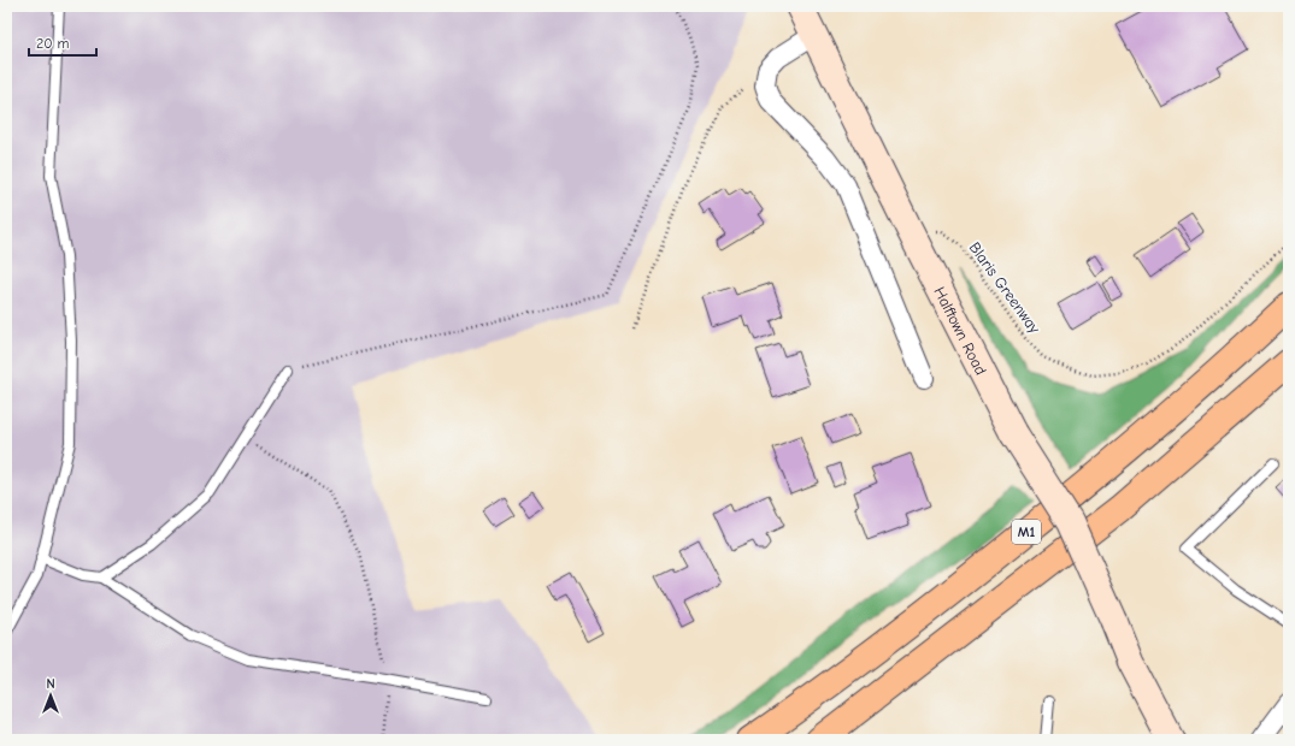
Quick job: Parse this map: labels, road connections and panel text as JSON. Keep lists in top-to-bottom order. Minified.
{"streets":{"highway":["M1"],"street":["Halftown Road"],"path":["Blaris Greenway"]},"crossings":[["Blaris Greenway","Halftown Road"]],"scale_bar":"20 m","north":"top"}
